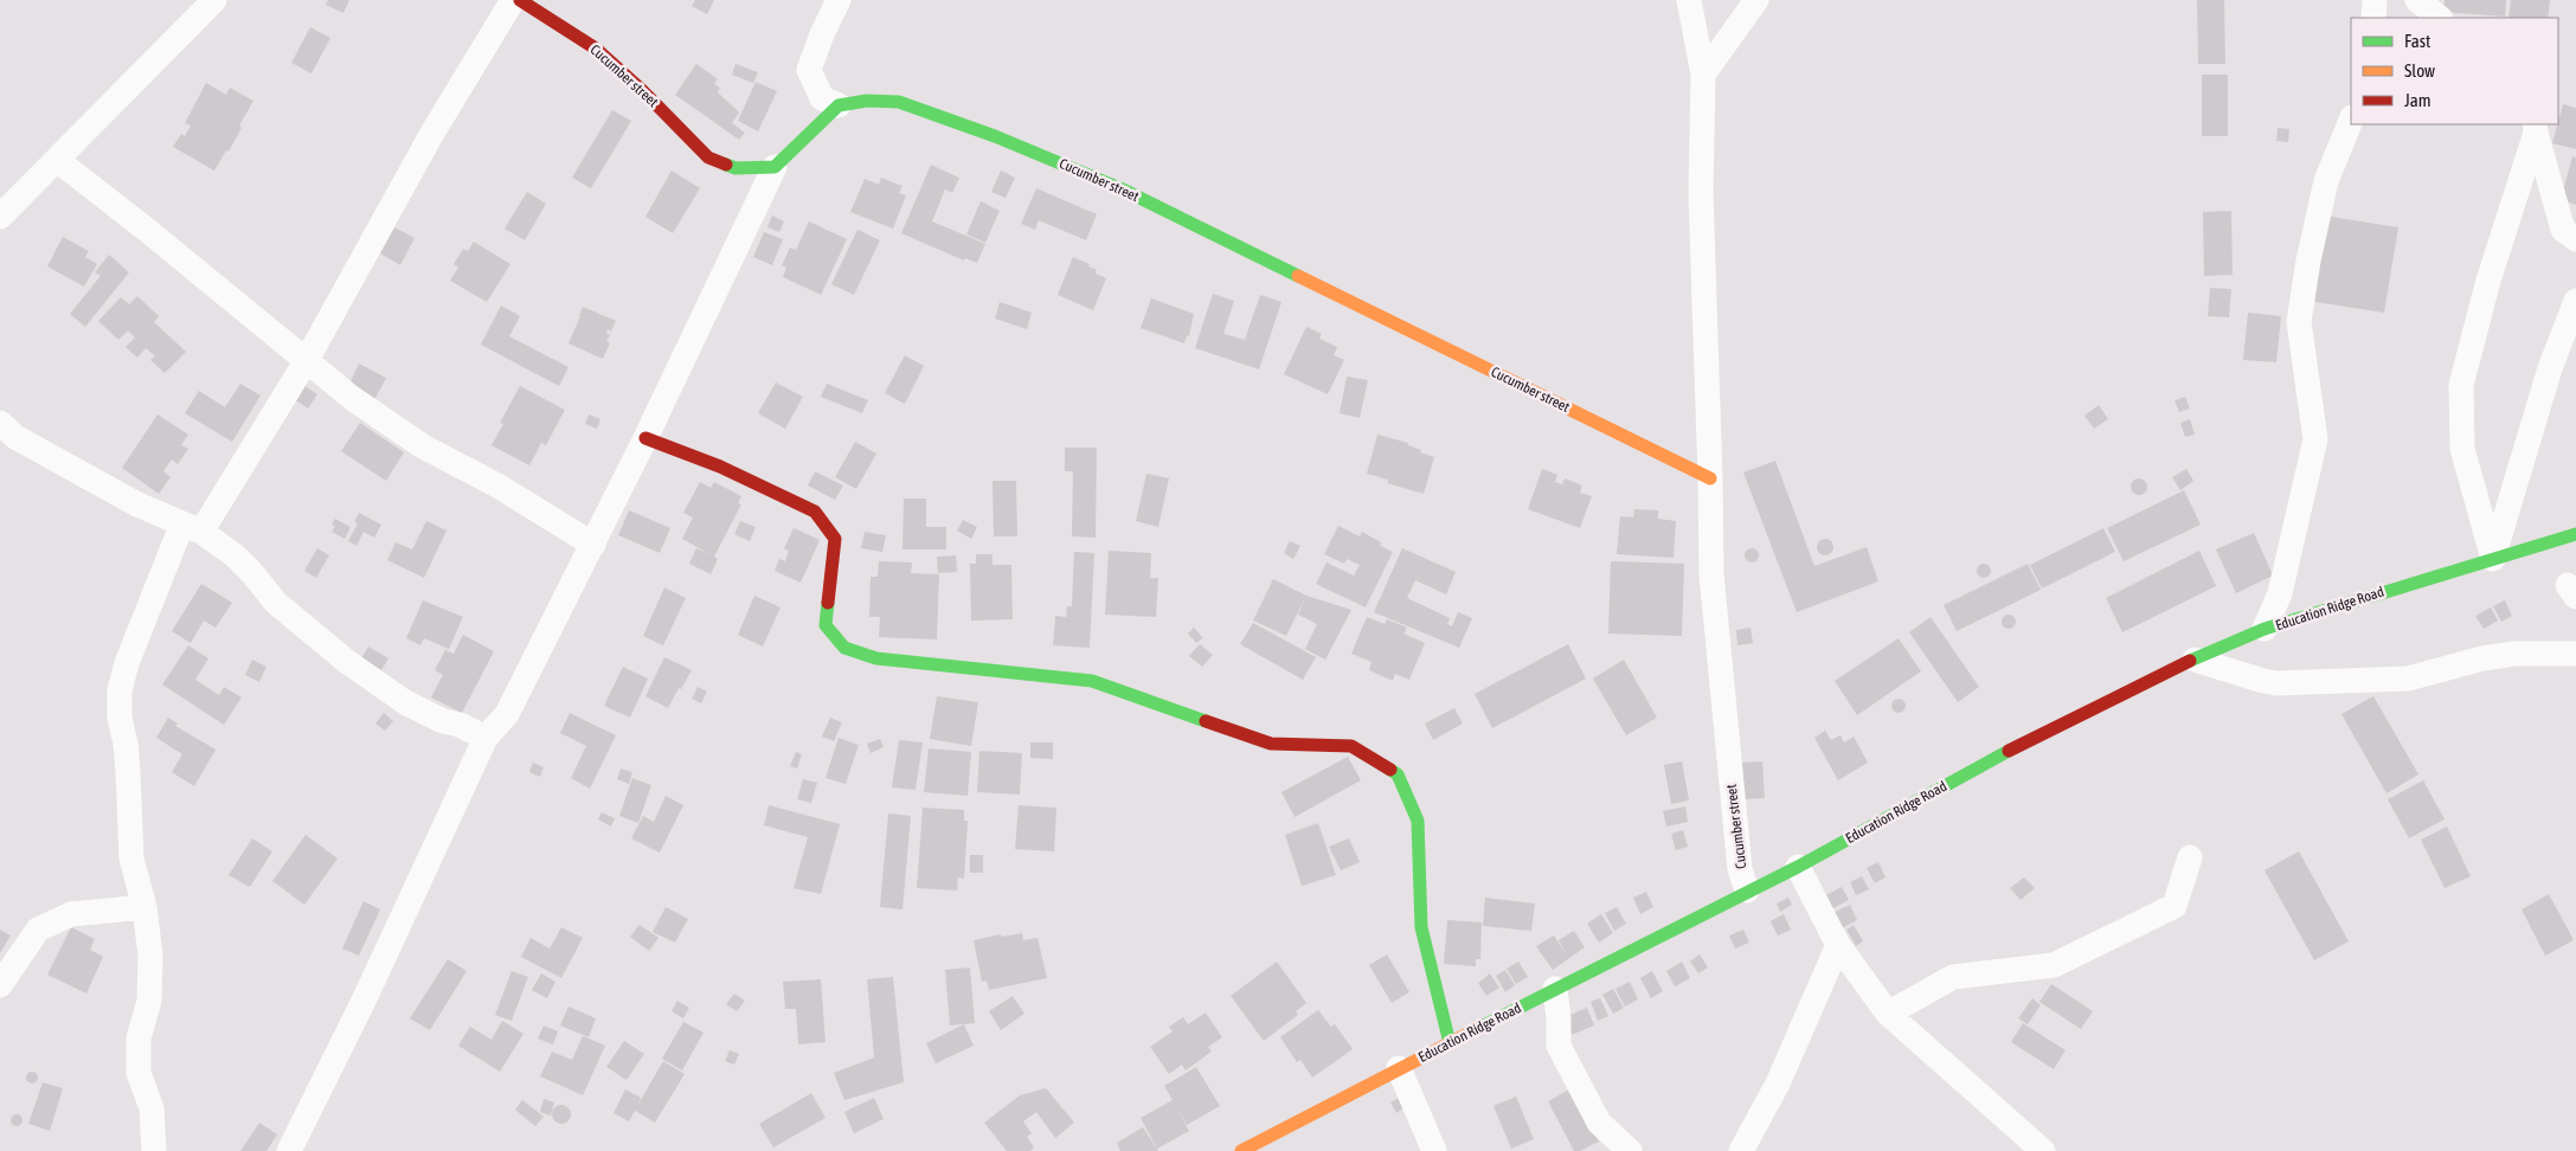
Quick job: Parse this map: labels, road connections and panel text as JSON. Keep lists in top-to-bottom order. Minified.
{"streets":{"street":["Cucumber street","Education Ridge Road"]},"crossings":[["Cucumber street","Education Ridge Road"]],"legend":["Fast","Slow","Jam"]}
